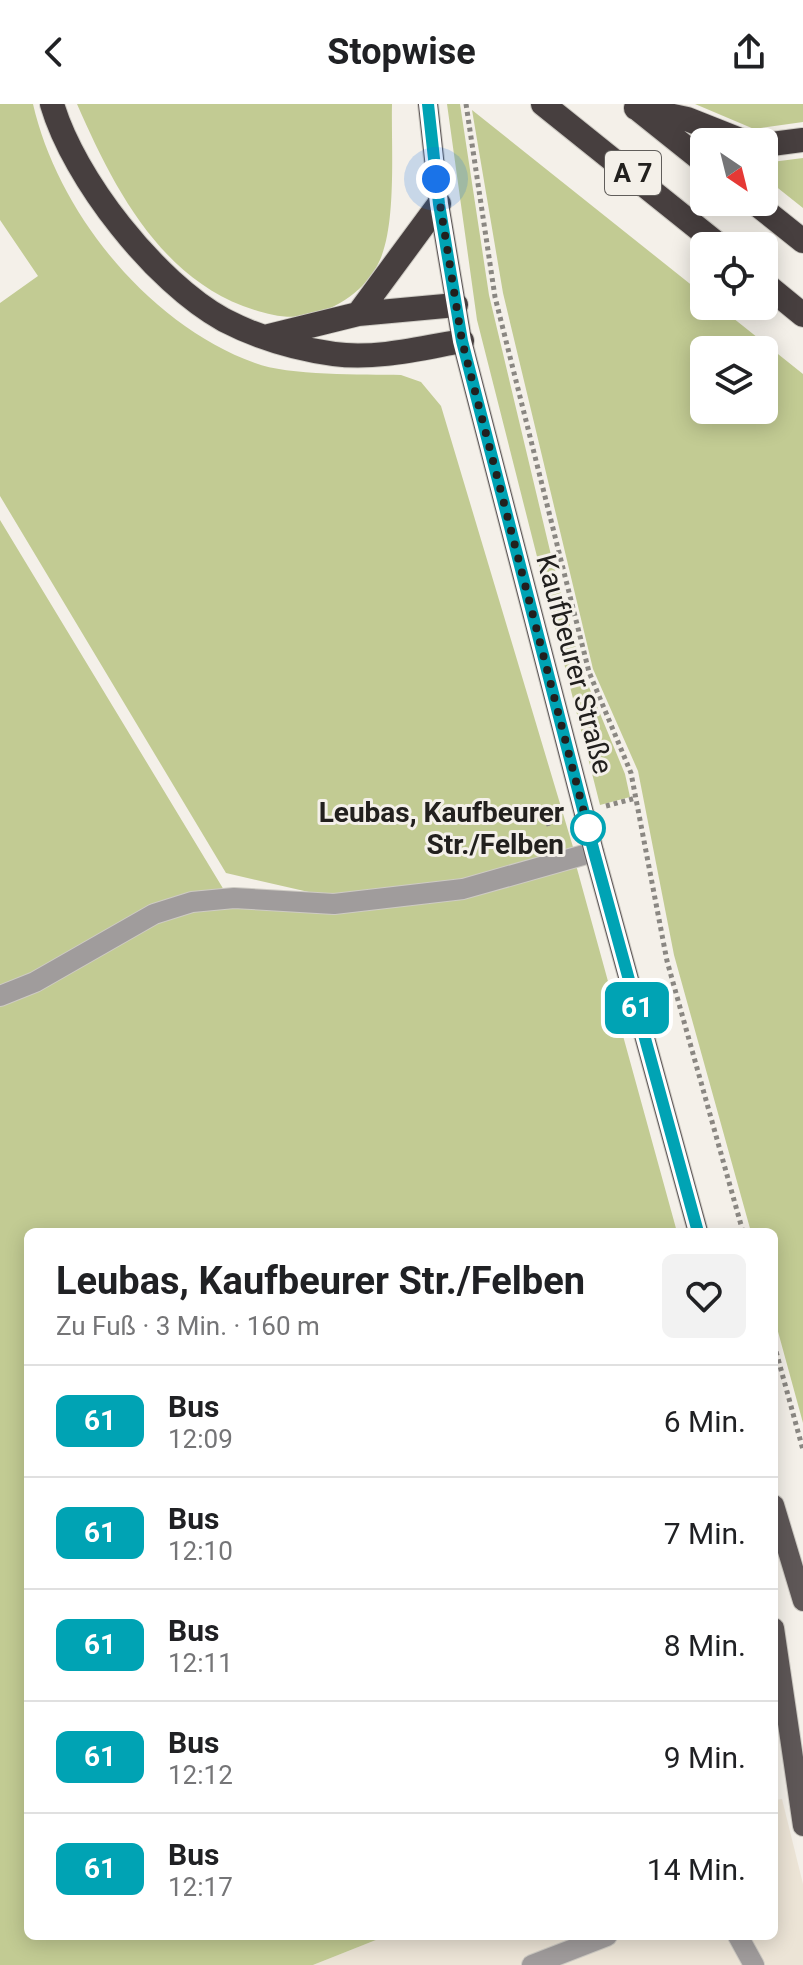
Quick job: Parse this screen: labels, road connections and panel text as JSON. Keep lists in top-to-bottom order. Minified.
{"streets":{"highway":["A 7"],"main road":["Kaufbeurer Straße"]},"places":["Leubas, Kaufbeurer Str./Felben"],"lines":["bus line 61"],"north":"bottom right","page":{"header":"Stopwise","on_map":"61","heading":["Leubas, Kaufbeurer Str./Felben","Zu Fuß · 3 Min. · 160 m"],"list":[{"mark":"61","name":"Bus","note":"12:09","value":"6 Min."},{"mark":"61","name":"Bus","note":"12:10","value":"7 Min."},{"mark":"61","name":"Bus","note":"12:11","value":"8 Min."},{"mark":"61","name":"Bus","note":"12:12","value":"9 Min."},{"mark":"61","name":"Bus","note":"12:17","value":"14 Min."}]}}
